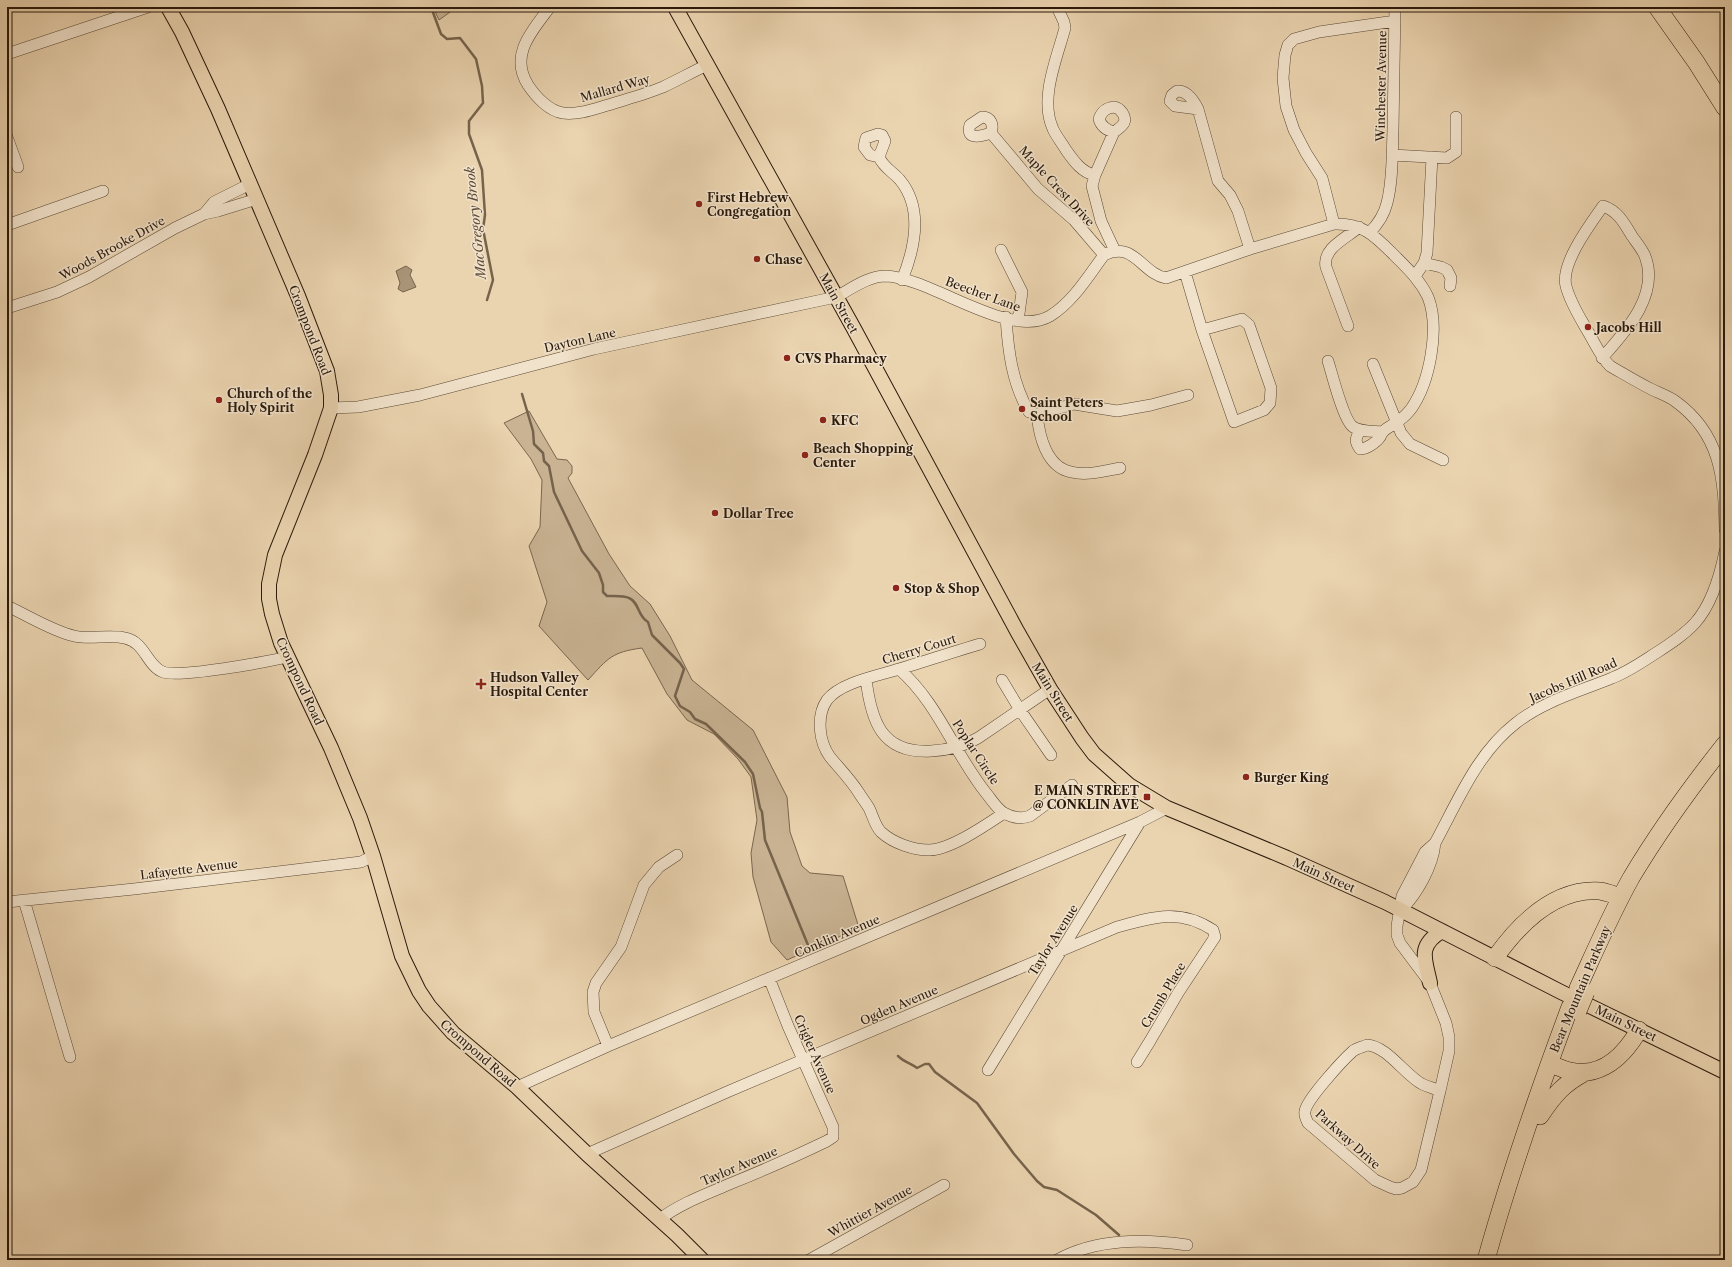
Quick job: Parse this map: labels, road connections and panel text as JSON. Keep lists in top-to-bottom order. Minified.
{"streets":{"highway":["Bear Mountain Parkway"],"main road":["Main Street","Crompond Road"],"street":["Winchester Avenue","Mallard Way","Maple Crest Drive","Woods Brooke Drive","Beecher Lane","Dayton Lane","Cherry Court","Jacobs Hill Road","Poplar Circle","Lafayette Avenue","Conklin Avenue","Taylor Avenue","Crumb Place","Ogden Avenue","Crigler Avenue","Parkway Drive","Whittier Avenue"]},"crossings":[["Mallard Way","Main Street"],["Maple Crest Drive","Beecher Lane"],["Woods Brooke Drive","Crompond Road"],["Beecher Lane","Main Street"],["Beecher Lane","Dayton Lane"],["Main Street","Dayton Lane"],["Main Street","Jacobs Hill Road"],["Main Street","Conklin Avenue"],["Main Street","Parkway Drive"],["Crompond Road","Dayton Lane"],["Crompond Road","Lafayette Avenue"],["Crompond Road","Conklin Avenue"],["Crompond Road","Taylor Avenue"],["Crompond Road","Ogden Avenue"],["Cherry Court","Poplar Circle"],["Jacobs Hill Road","Parkway Drive"],["Conklin Avenue","Taylor Avenue"],["Conklin Avenue","Crigler Avenue"],["Taylor Avenue","Ogden Avenue"],["Taylor Avenue","Crigler Avenue"],["Crumb Place","Ogden Avenue"],["Ogden Avenue","Crigler Avenue"]],"water":["MacGregory Brook"],"places":{"other":["First Hebrew Congregation","Chase","Jacobs Hill","CVS Pharmacy","Church of the Holy Spirit","Saint Peters School","KFC","Beach Shopping Center","Dollar Tree","Stop & Shop","Burger King"],"health":["Hudson Valley Hospital Center"],"transit":["E MAIN STREET @ CONKLIN AVE"]}}
